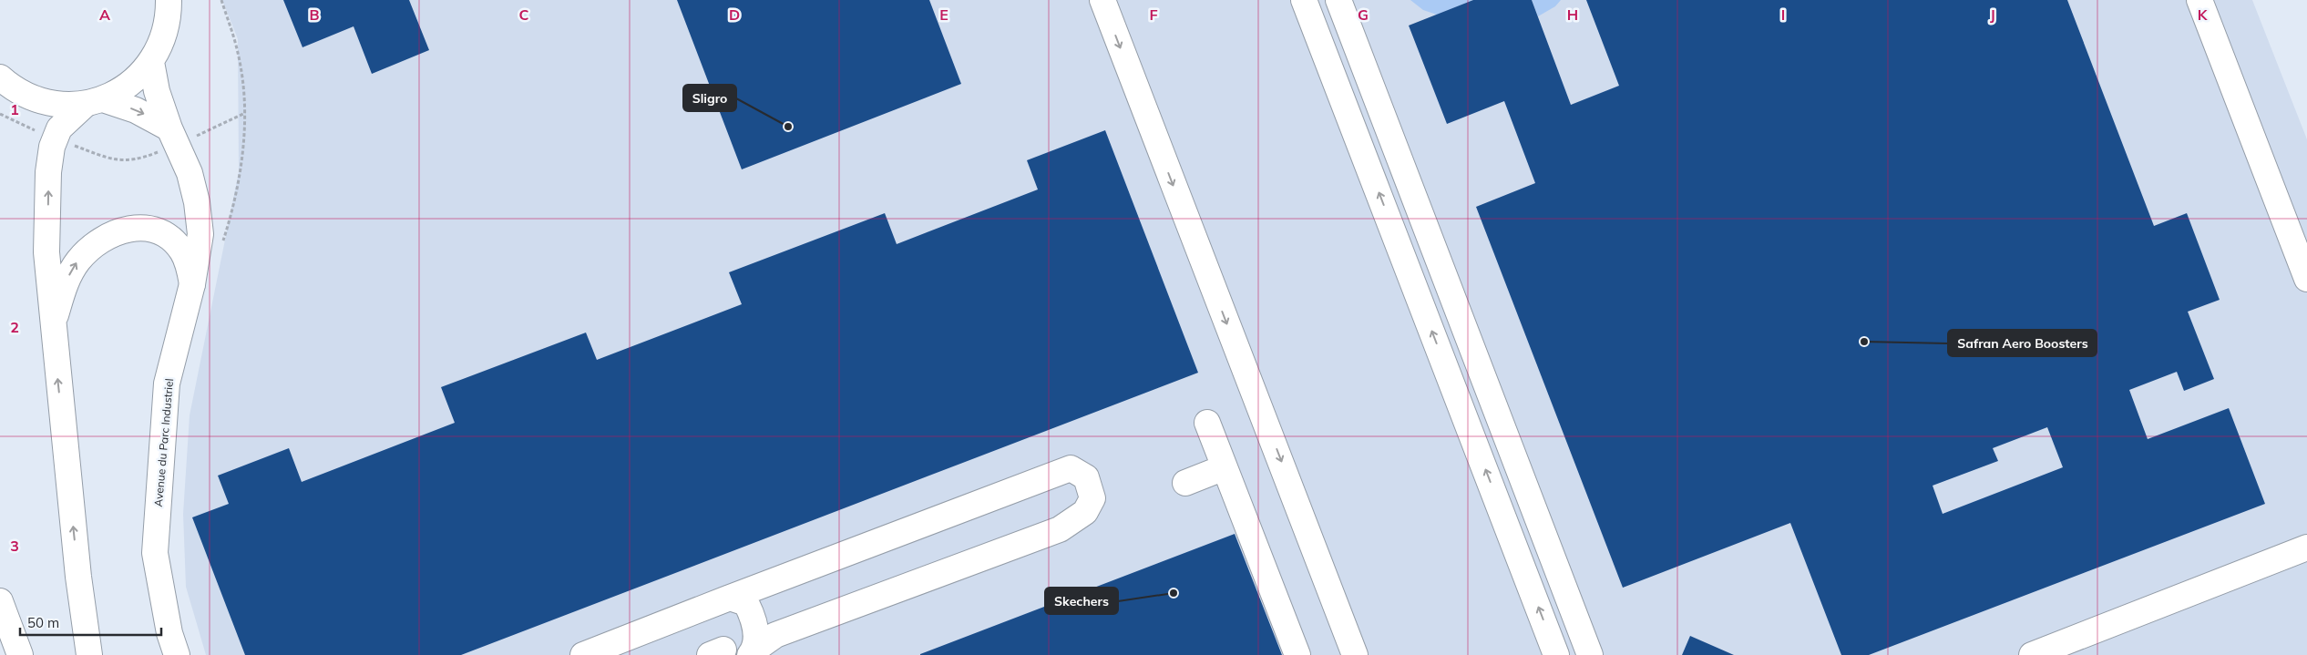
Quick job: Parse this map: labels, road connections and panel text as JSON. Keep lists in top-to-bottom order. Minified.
{"streets":{"main road":["Avenue du Parc Industriel"]},"places":["Sligro","Safran Aero Boosters","Skechers"],"scale_bar":"50 m","grid":{"columns":["A","B","C","D","E","F","G","H","I","J","K"],"rows":["1","2","3"]}}
